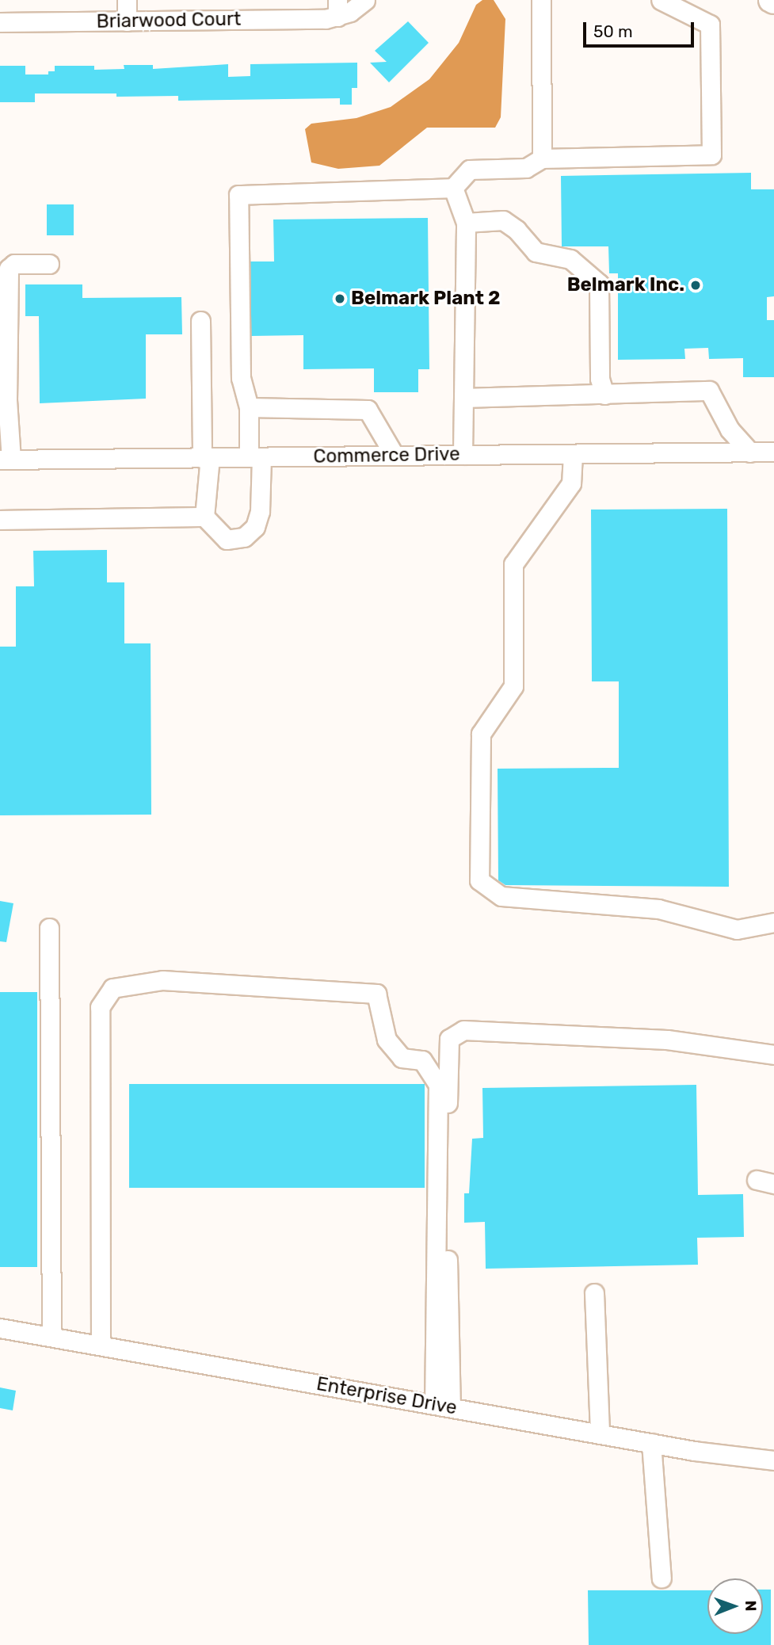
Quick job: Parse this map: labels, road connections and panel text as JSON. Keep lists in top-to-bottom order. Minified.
{"streets":{"street":["Briarwood Court","Commerce Drive","Enterprise Drive"]},"places":["Belmark Inc.","Belmark Plant 2"],"scale_bar":"50 m","north":"right"}
